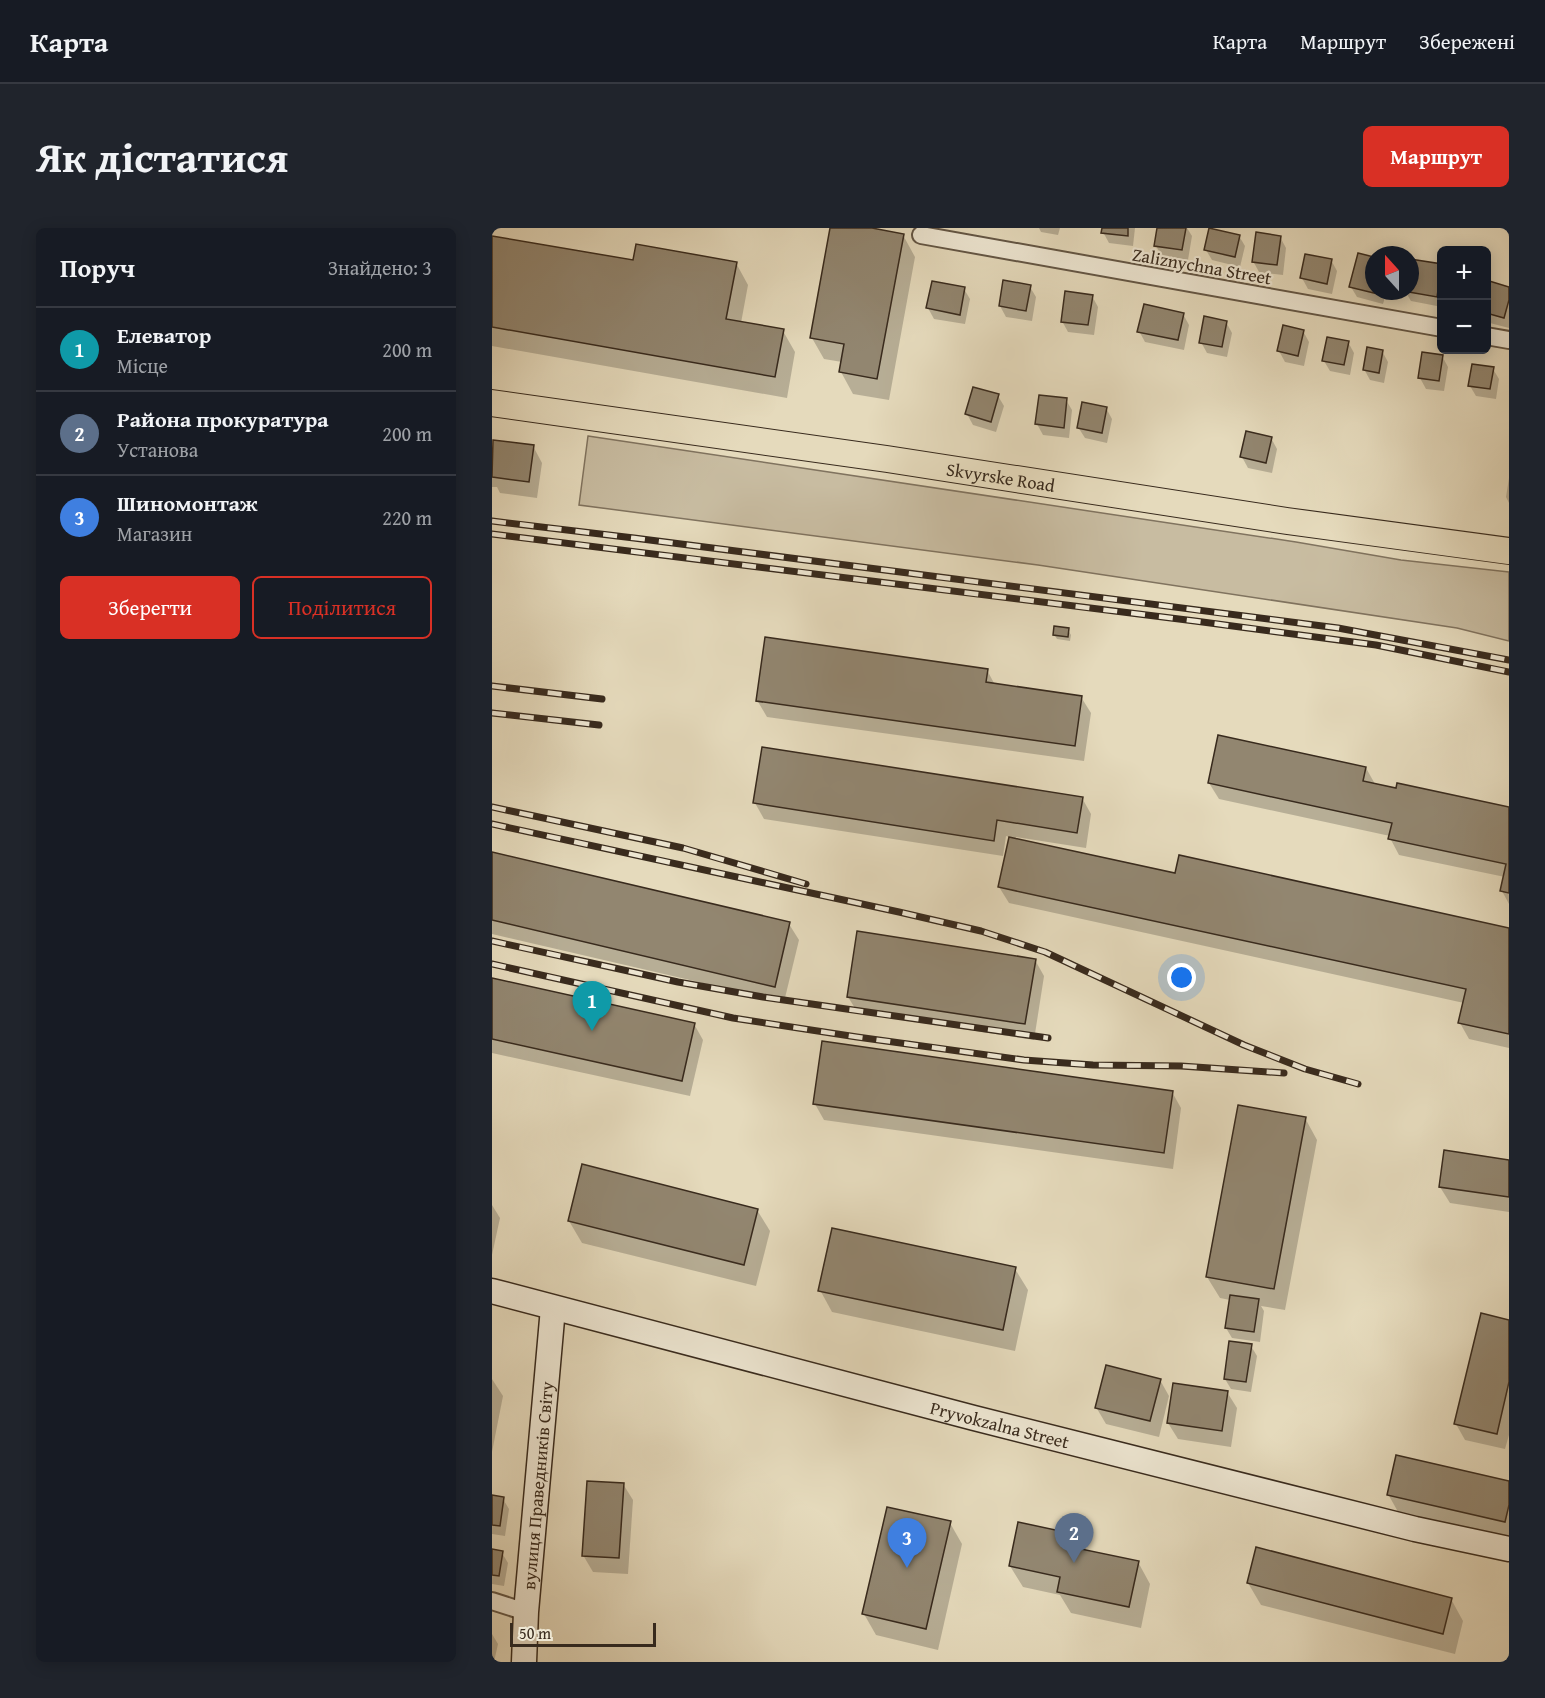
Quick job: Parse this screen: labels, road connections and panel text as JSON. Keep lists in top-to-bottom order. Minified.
{"streets":{"main road":["Skvyrske Road"],"street":["Zaliznychna Street","Pryvokzalna Street","вулиця Праведників Світу"]},"crossings":[["Pryvokzalna Street","вулиця Праведників Світу"]],"scale_bar":"50 m","north":"top","page":{"header":"Карта","nav":["Карта","Маршрут","Збережені"],"title":"Як дістатися","buttons":["Маршрут",["Зберегти","Поділитися"]],"heading":["Поруч","Знайдено: 3"],"map_buttons":["+","−"],"list":[{"mark":"1","name":"Елеватор","note":"Місце","value":"200 m"},{"mark":"2","name":"Района прокуратура","note":"Установа","value":"200 m"},{"mark":"3","name":"Шиномонтаж","note":"Магазин","value":"220 m"}],"pins":["1","2","3"],"scale":"50 m"}}
